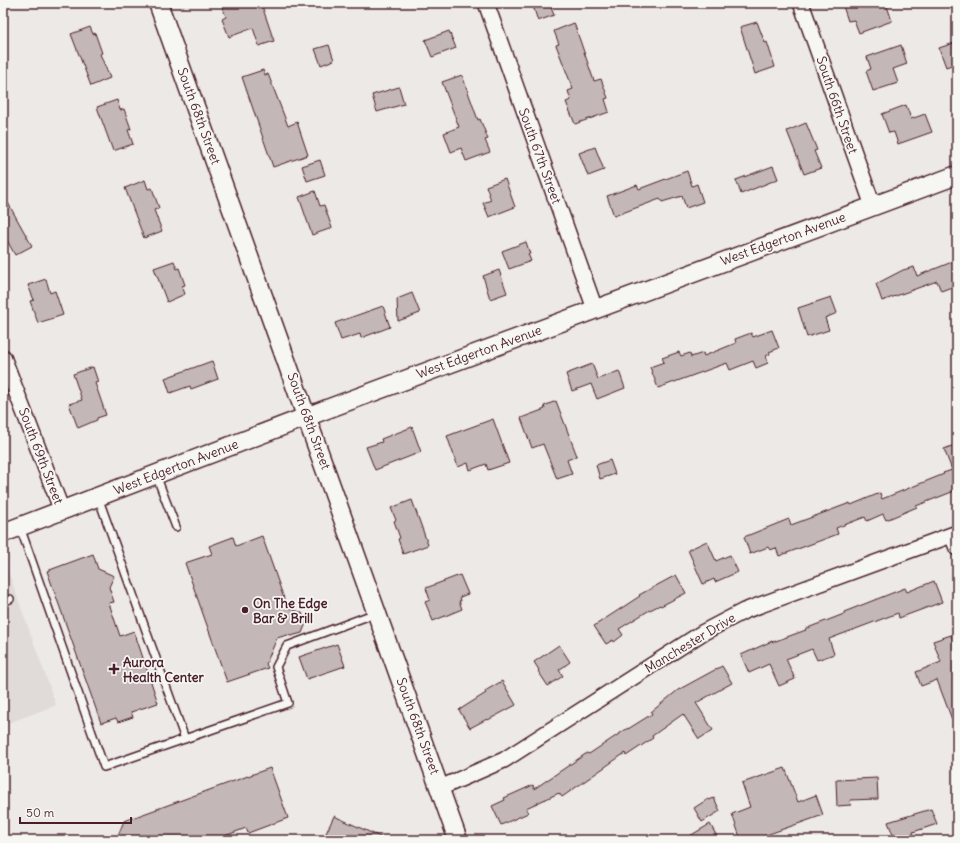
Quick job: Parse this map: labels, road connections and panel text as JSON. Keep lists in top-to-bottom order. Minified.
{"streets":{"street":["South 66th Street","South 68th Street","South 67th Street","West Edgerton Avenue","South 69th Street","Manchester Drive"]},"crossings":[["South 66th Street","West Edgerton Avenue"],["South 68th Street","West Edgerton Avenue"],["South 68th Street","Manchester Drive"],["South 67th Street","West Edgerton Avenue"],["West Edgerton Avenue","South 69th Street"]],"places":{"other":["On The Edge Bar & Brill"],"health":["Aurora Health Center"]},"scale_bar":"50 m"}
